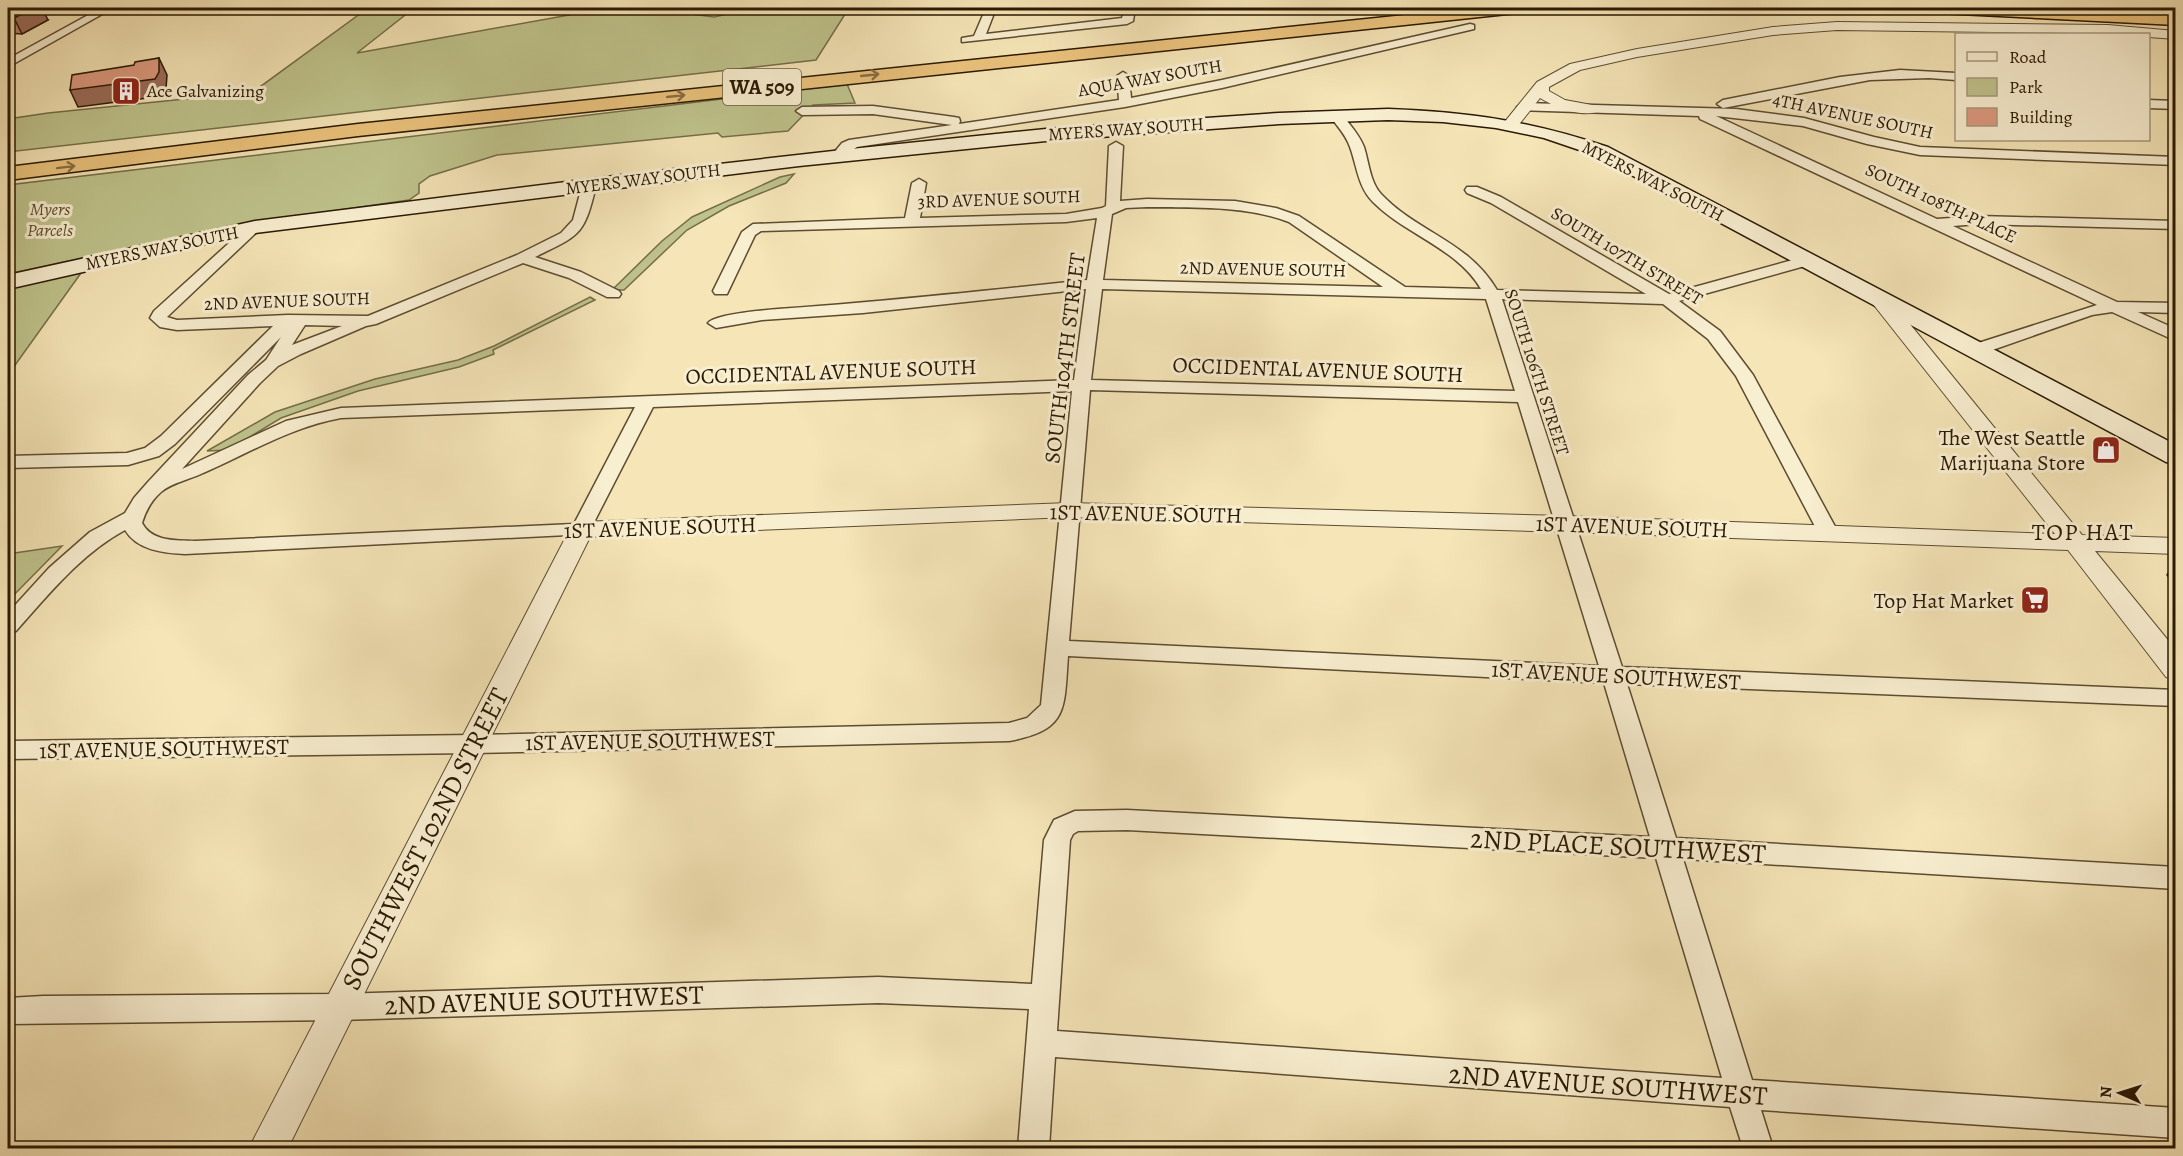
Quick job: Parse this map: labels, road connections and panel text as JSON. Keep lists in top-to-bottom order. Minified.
{"streets":{"highway":["WA 509"],"main road":["MYERS WAY SOUTH"],"street":["AQUA WAY SOUTH","4TH AVENUE SOUTH","3RD AVENUE SOUTH","SOUTH 108TH PLACE","SOUTH 107TH STREET","2ND AVENUE SOUTH","SOUTH 104TH STREET","OCCIDENTAL AVENUE SOUTH","SOUTH 106TH STREET","1ST AVENUE SOUTH","1ST AVENUE SOUTHWEST","SOUTHWEST 102ND STREET","2ND PLACE SOUTHWEST","2ND AVENUE SOUTHWEST"]},"crossings":[["AQUA WAY SOUTH","MYERS WAY SOUTH"],["4TH AVENUE SOUTH","MYERS WAY SOUTH"],["4TH AVENUE SOUTH","SOUTH 108TH PLACE"],["MYERS WAY SOUTH","2ND AVENUE SOUTH"],["MYERS WAY SOUTH","SOUTH 106TH STREET"],["3RD AVENUE SOUTH","2ND AVENUE SOUTH"],["3RD AVENUE SOUTH","SOUTH 104TH STREET"],["SOUTH 107TH STREET","2ND AVENUE SOUTH"],["SOUTH 107TH STREET","1ST AVENUE SOUTH"],["2ND AVENUE SOUTH","SOUTH 104TH STREET"],["2ND AVENUE SOUTH","SOUTH 106TH STREET"],["SOUTH 104TH STREET","OCCIDENTAL AVENUE SOUTH"],["SOUTH 104TH STREET","1ST AVENUE SOUTH"],["SOUTH 104TH STREET","1ST AVENUE SOUTHWEST"],["OCCIDENTAL AVENUE SOUTH","SOUTH 106TH STREET"],["SOUTH 106TH STREET","1ST AVENUE SOUTH"],["SOUTH 106TH STREET","1ST AVENUE SOUTHWEST"],["SOUTH 106TH STREET","2ND PLACE SOUTHWEST"],["SOUTH 106TH STREET","2ND AVENUE SOUTHWEST"],["1ST AVENUE SOUTH","SOUTHWEST 102ND STREET"],["1ST AVENUE SOUTHWEST","SOUTHWEST 102ND STREET"],["SOUTHWEST 102ND STREET","2ND AVENUE SOUTHWEST"],["2ND PLACE SOUTHWEST","2ND AVENUE SOUTHWEST"]],"districts":["TOP HAT"],"parks":["Myers Parcels"],"places":{"building":["Ace Galvanizing"],"shop":["The West Seattle Marijuana Store"],"supermarket":["Top Hat Market"]},"legend":["Road","Park","Building"],"north":"left"}
